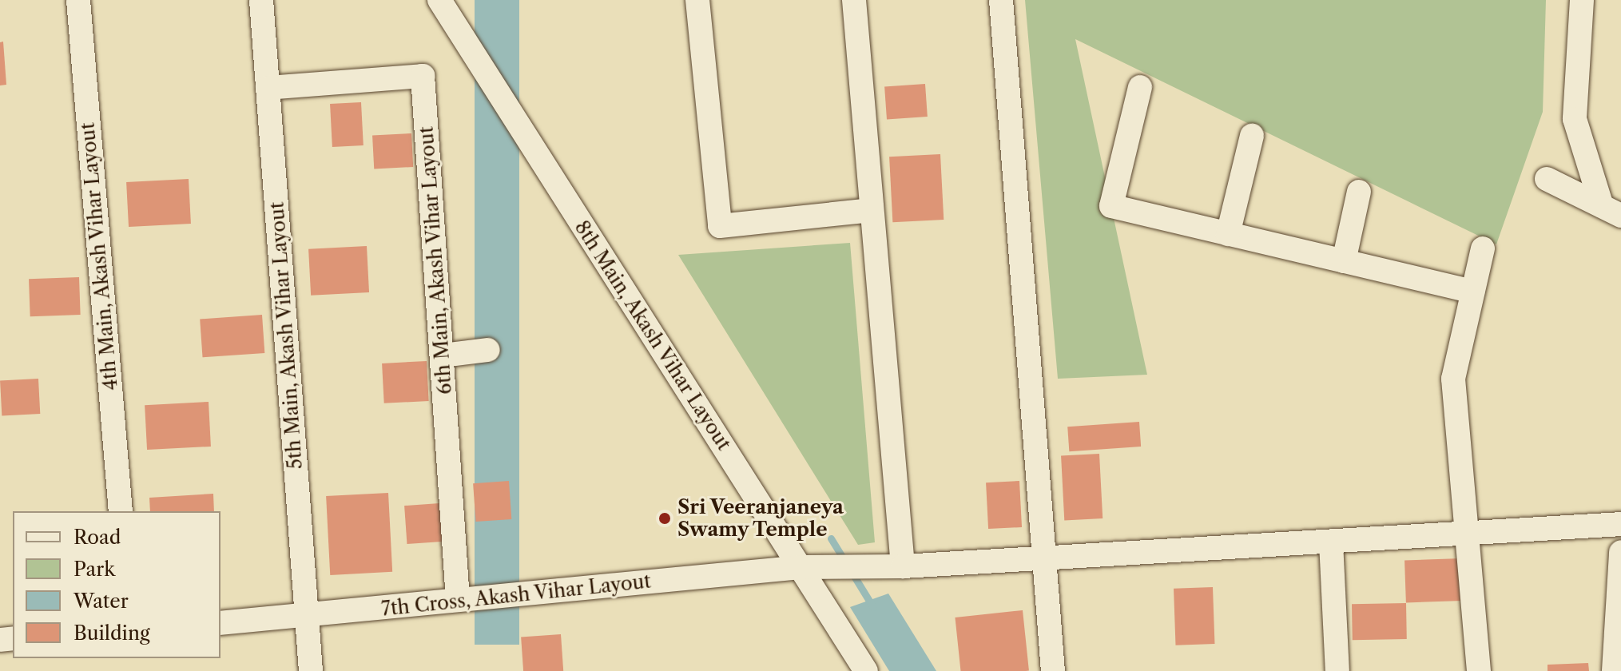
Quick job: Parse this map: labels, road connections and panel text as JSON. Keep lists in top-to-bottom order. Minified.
{"streets":{"street":["4th Main, Akash Vihar Layout","6th Main, Akash Vihar Layout","5th Main, Akash Vihar Layout","8th Main, Akash Vihar Layout","7th Cross, Akash Vihar Layout"]},"crossings":[["6th Main, Akash Vihar Layout","5th Main, Akash Vihar Layout"],["6th Main, Akash Vihar Layout","7th Cross, Akash Vihar Layout"],["5th Main, Akash Vihar Layout","7th Cross, Akash Vihar Layout"],["8th Main, Akash Vihar Layout","7th Cross, Akash Vihar Layout"]],"places":["Sri Veeranjaneya Swamy Temple"],"legend":["Road","Park","Water","Building"]}
